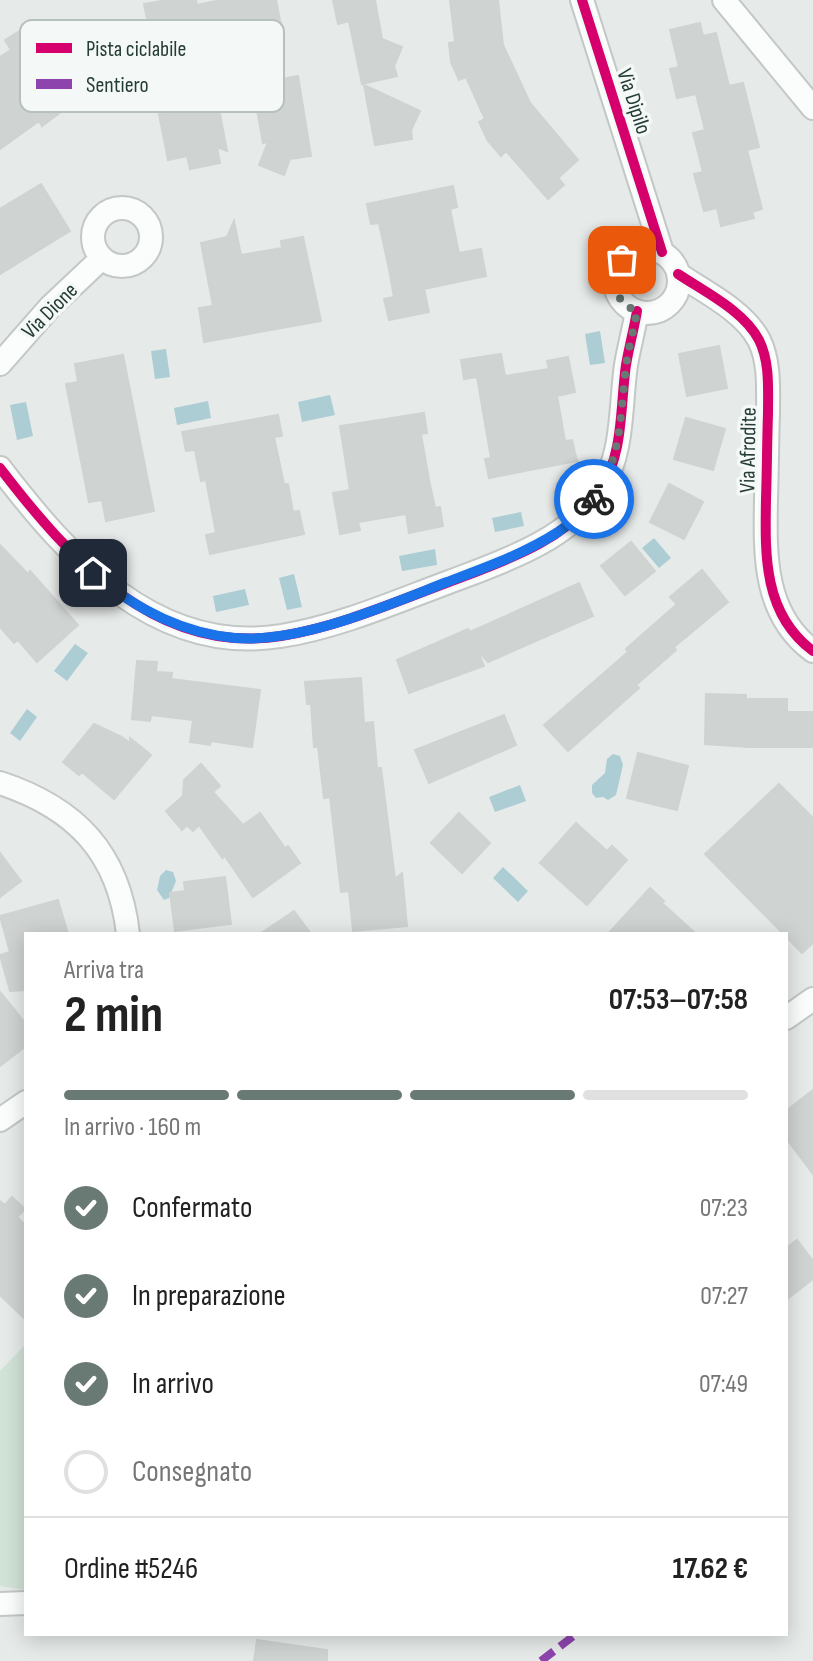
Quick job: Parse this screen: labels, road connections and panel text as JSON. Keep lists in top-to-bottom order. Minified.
{"streets":{"street":["Via Dipilo","Via Dione","Via Afrodite"]},"crossings":[["Via Dipilo","Via Afrodite"]],"legend":["Pista ciclabile","Sentiero"],"page":{"heading":["2 min","Arriva tra","07:53–07:58"],"panel":["Ordine #5246","17.62 €"],"bar":"In arrivo · 160 m","list":[["Confermato","07:23"],["In preparazione","07:27"],["In arrivo","07:49"],"Consegnato"]}}
